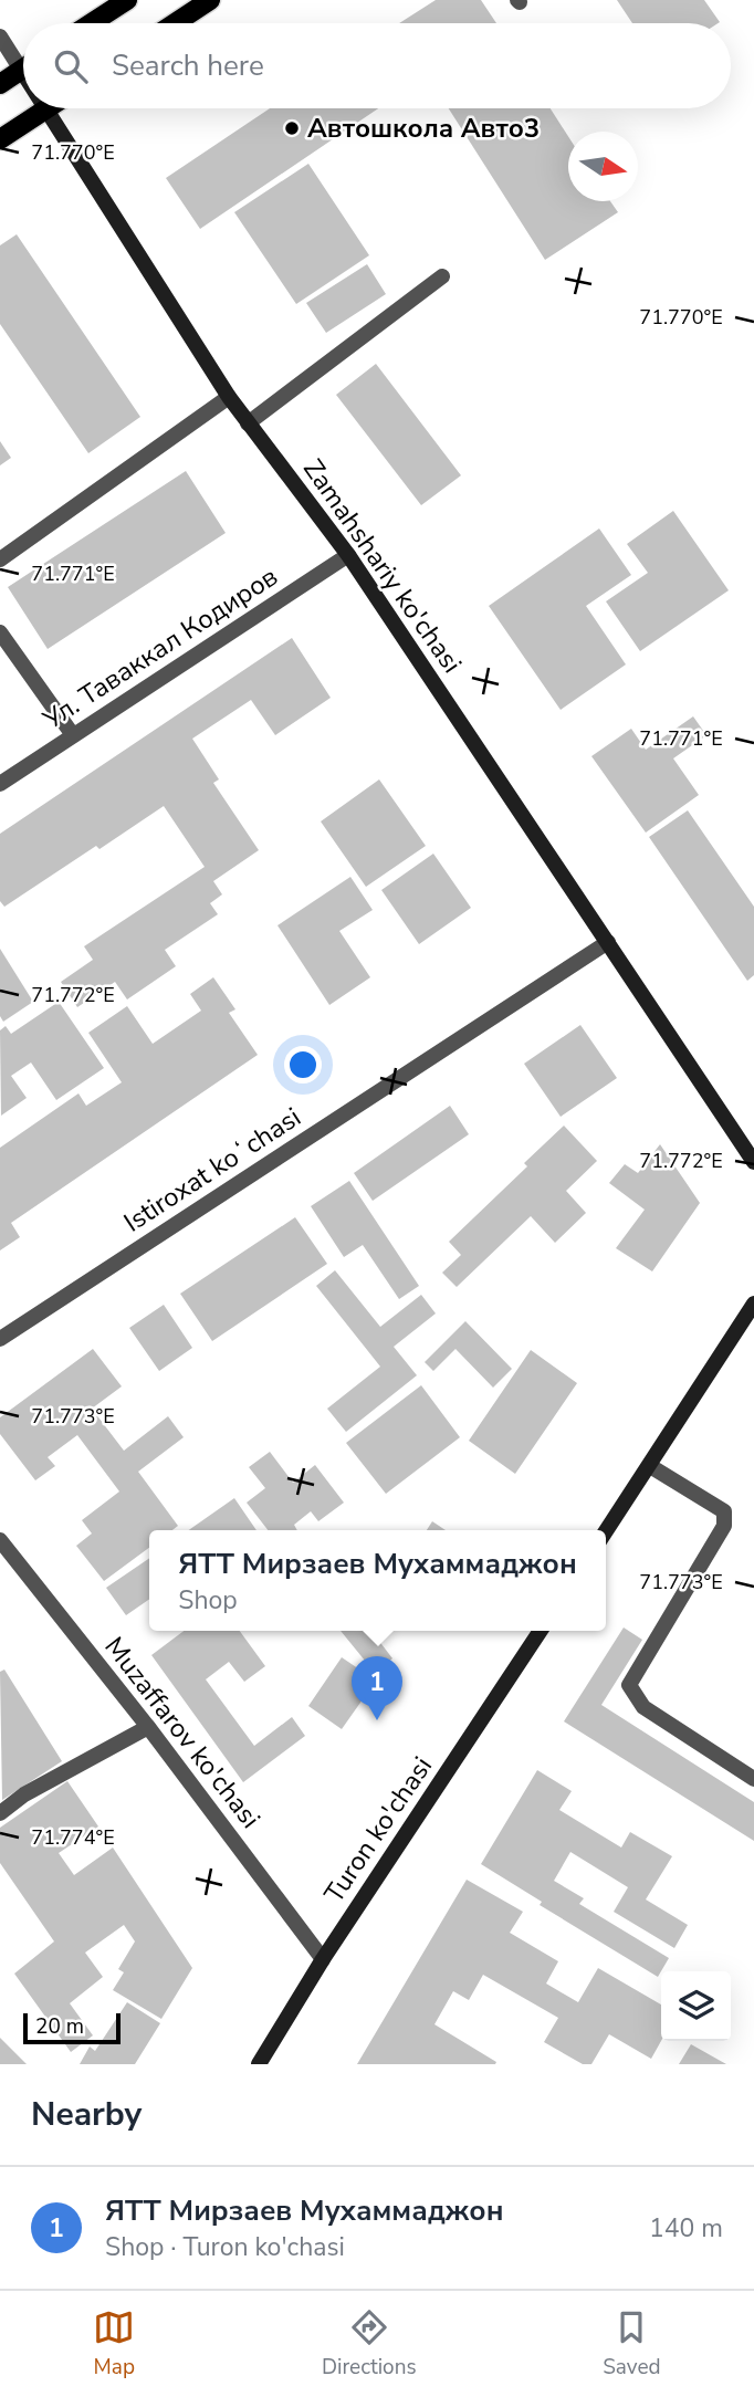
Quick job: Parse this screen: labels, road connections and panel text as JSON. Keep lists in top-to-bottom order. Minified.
{"streets":{"street":["Zamahshariy ko'chasi","Ул. Таваккал Кодиров","Istiroxat koʻchasi","Muzaffarov ko'chasi","Turon ko'chasi"]},"crossings":[["Zamahshariy ko'chasi","Ул. Таваккал Кодиров"],["Zamahshariy ko'chasi","Istiroxat koʻchasi"],["Muzaffarov ko'chasi","Turon ko'chasi"]],"places":["Автошкола Авто3"],"scale_bar":"20 m","north":"right","page":{"search":"Search here","popup":["ЯТТ Мирзаев Мухаммаджон","Shop"],"pins":"1","scale":"20 m","heading":"Nearby","list":[{"mark":"1","name":"ЯТТ Мирзаев Мухаммаджон","note":"Shop · Turon ko'chasi","value":"140 m"}],"nav":["Map","Directions","Saved"]},"coordinates":["71.770°E","71.771°E","71.772°E","71.773°E","71.774°E"]}
